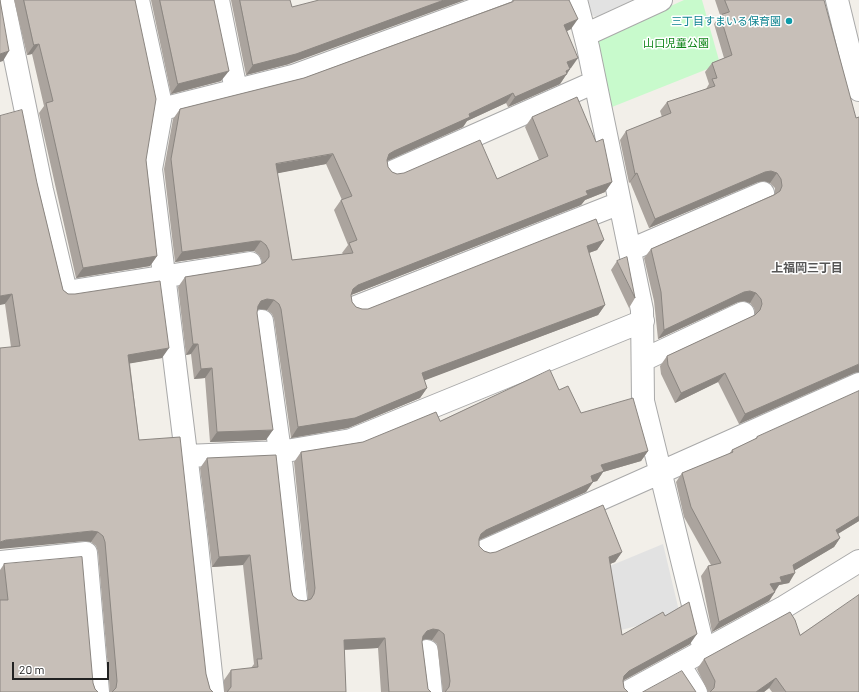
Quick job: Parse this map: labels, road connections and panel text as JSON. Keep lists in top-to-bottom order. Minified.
{"districts":["上福岡三丁目"],"parks":["山口児童公園"],"places":["三丁目すまいる保育園"],"scale_bar":"20 m"}
